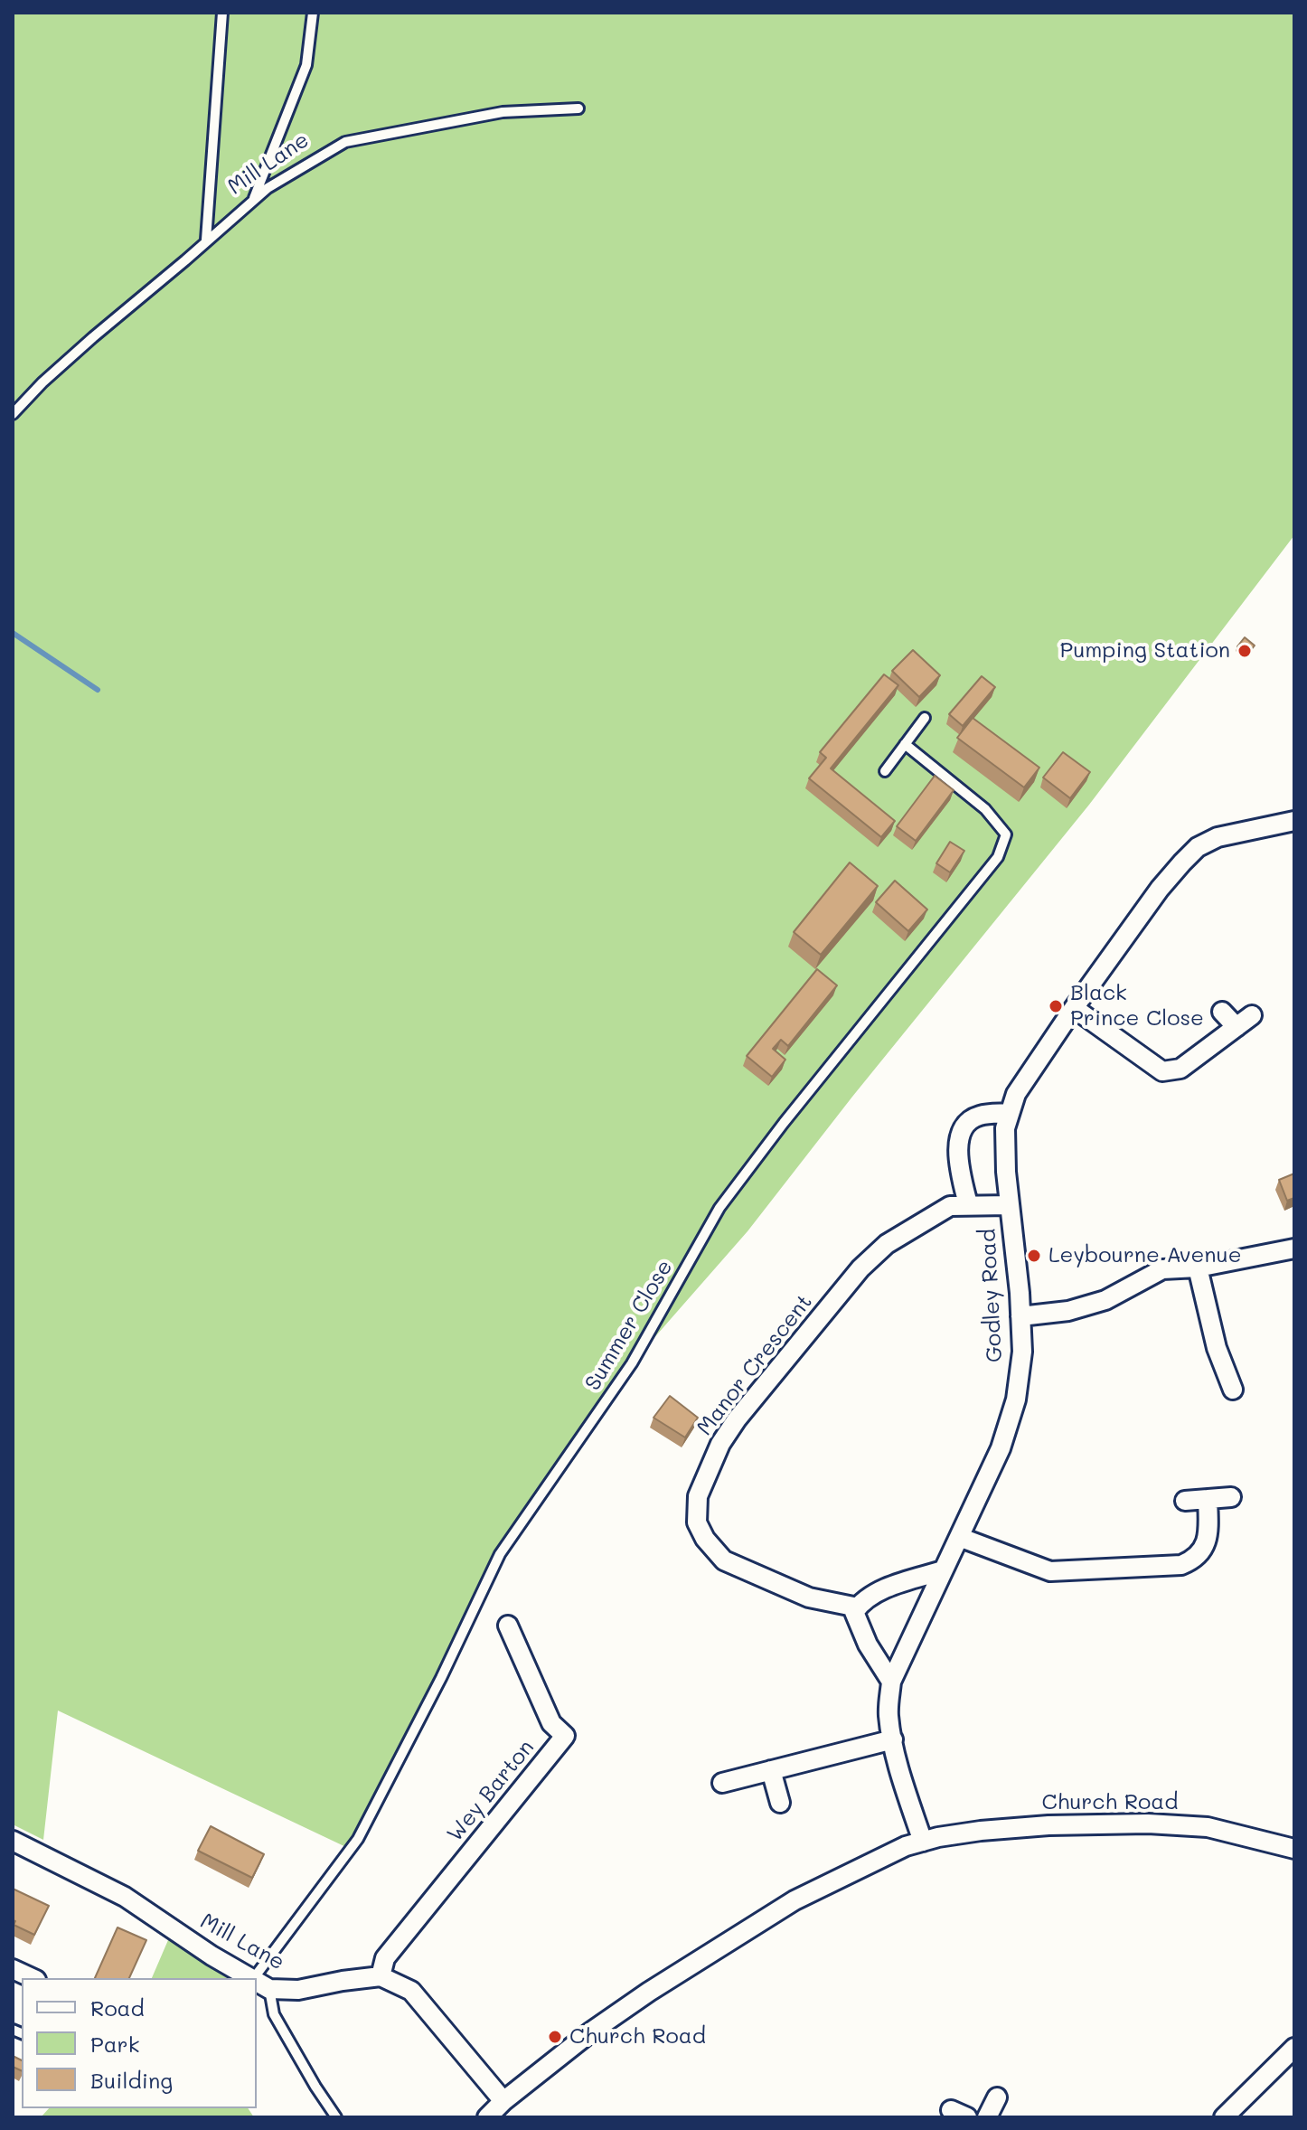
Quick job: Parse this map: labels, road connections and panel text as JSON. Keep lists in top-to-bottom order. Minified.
{"streets":{"street":["Mill Lane","Godley Road","Manor Crescent","Wey Barton","Church Road"],"lane":["Summer Close"]},"crossings":[["Mill Lane","Summer Close"],["Mill Lane","Wey Barton"],["Godley Road","Manor Crescent"],["Godley Road","Church Road"]],"places":["Pumping Station","Black Prince Close","Leybourne Avenue","Church Road"],"legend":["Road","Park","Building"]}
